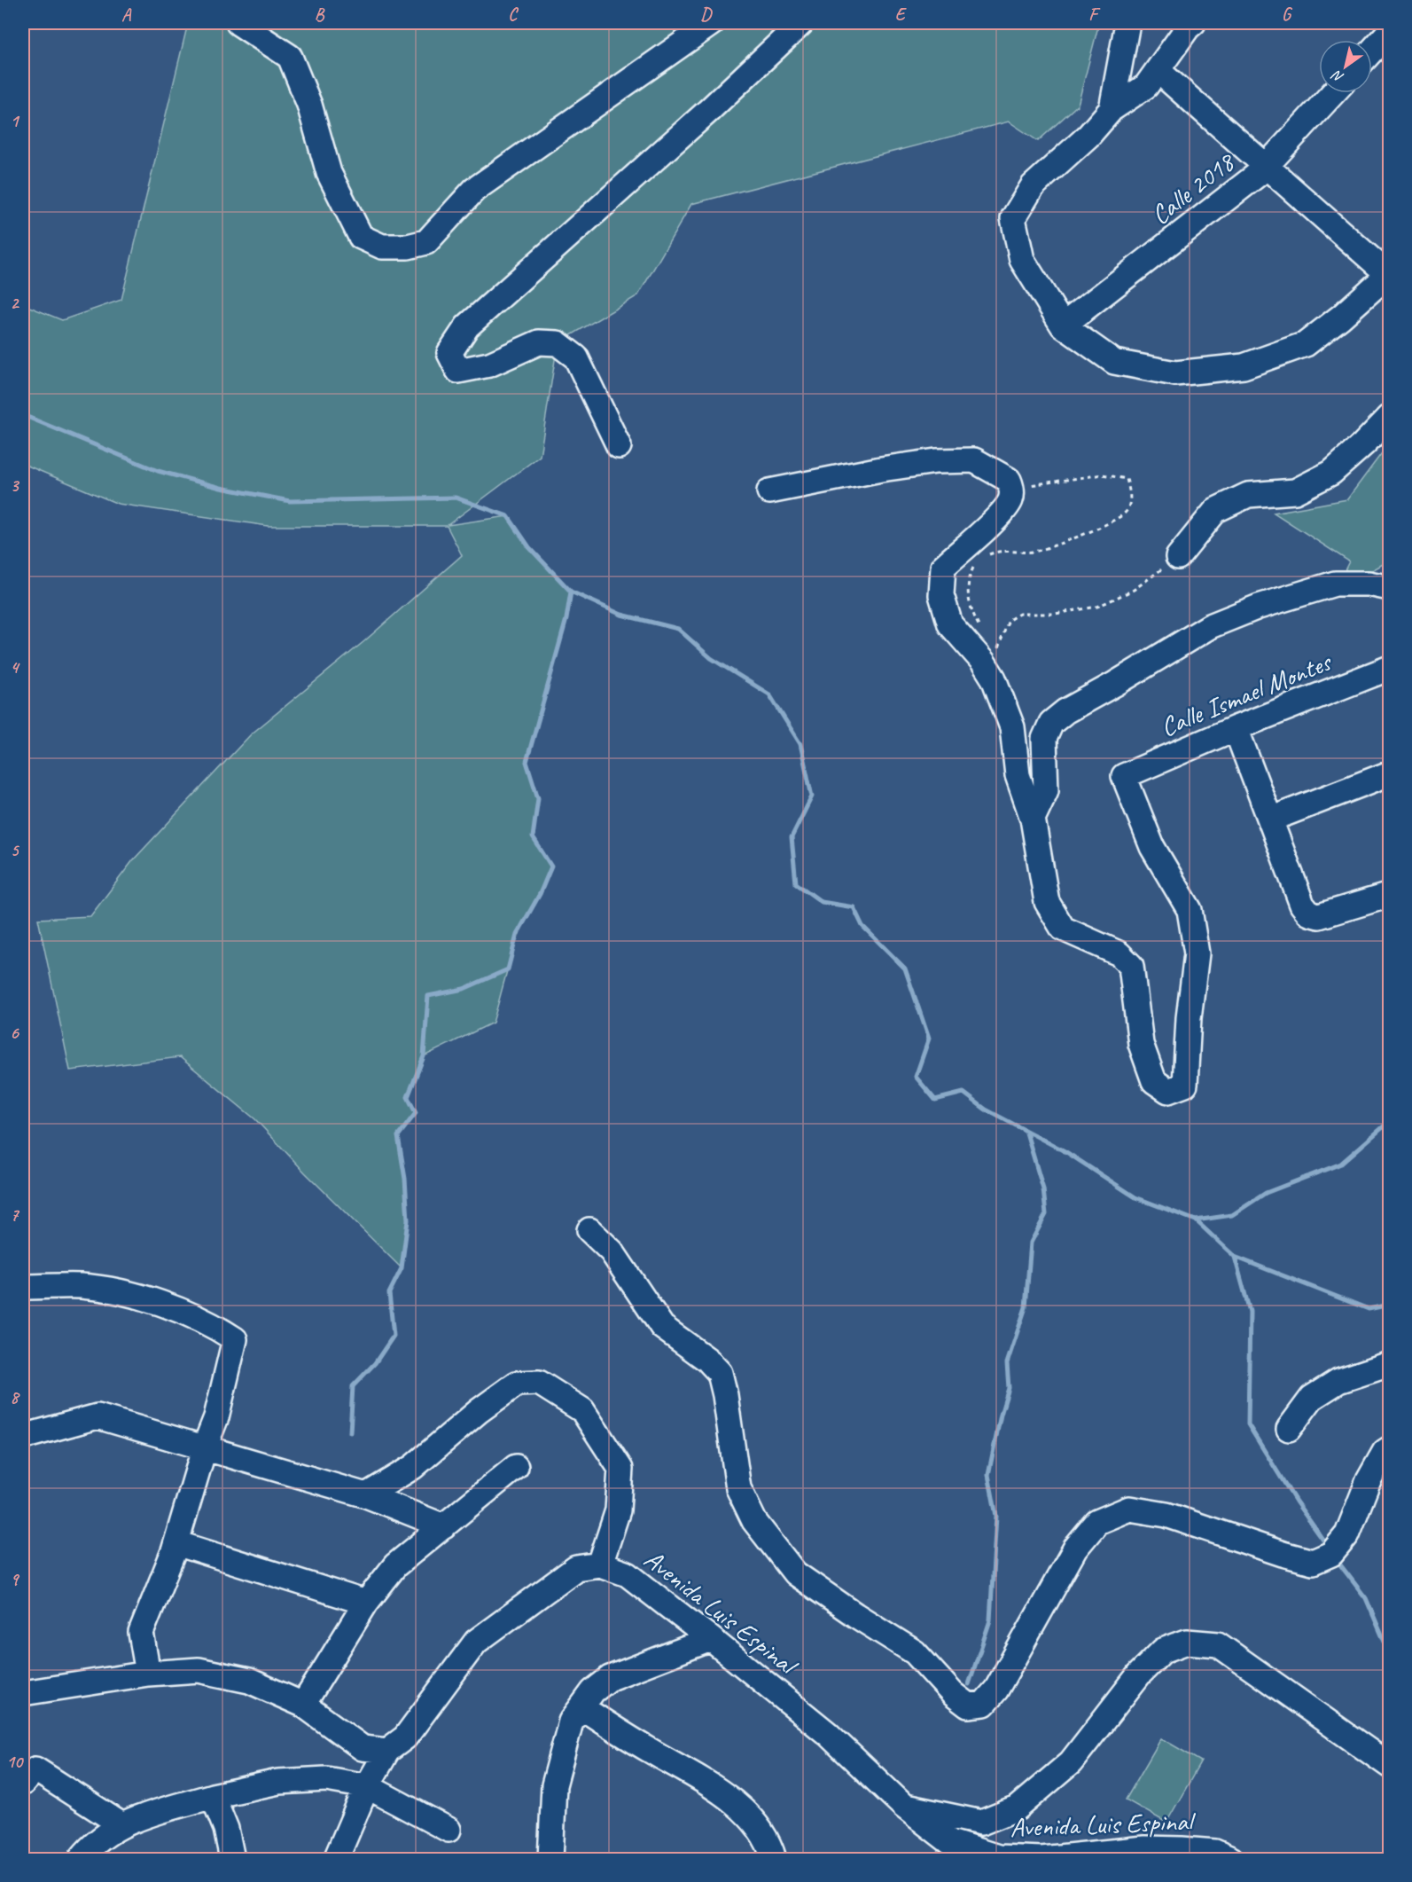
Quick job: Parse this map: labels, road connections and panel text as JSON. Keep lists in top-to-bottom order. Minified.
{"streets":{"street":["Calle 2018","Calle Ismael Montes","Avenida Luis Espinal"]},"north":"bottom left","grid":{"columns":["A","B","C","D","E","F","G"],"rows":["1","2","3","4","5","6","7","8","9","10"]}}
